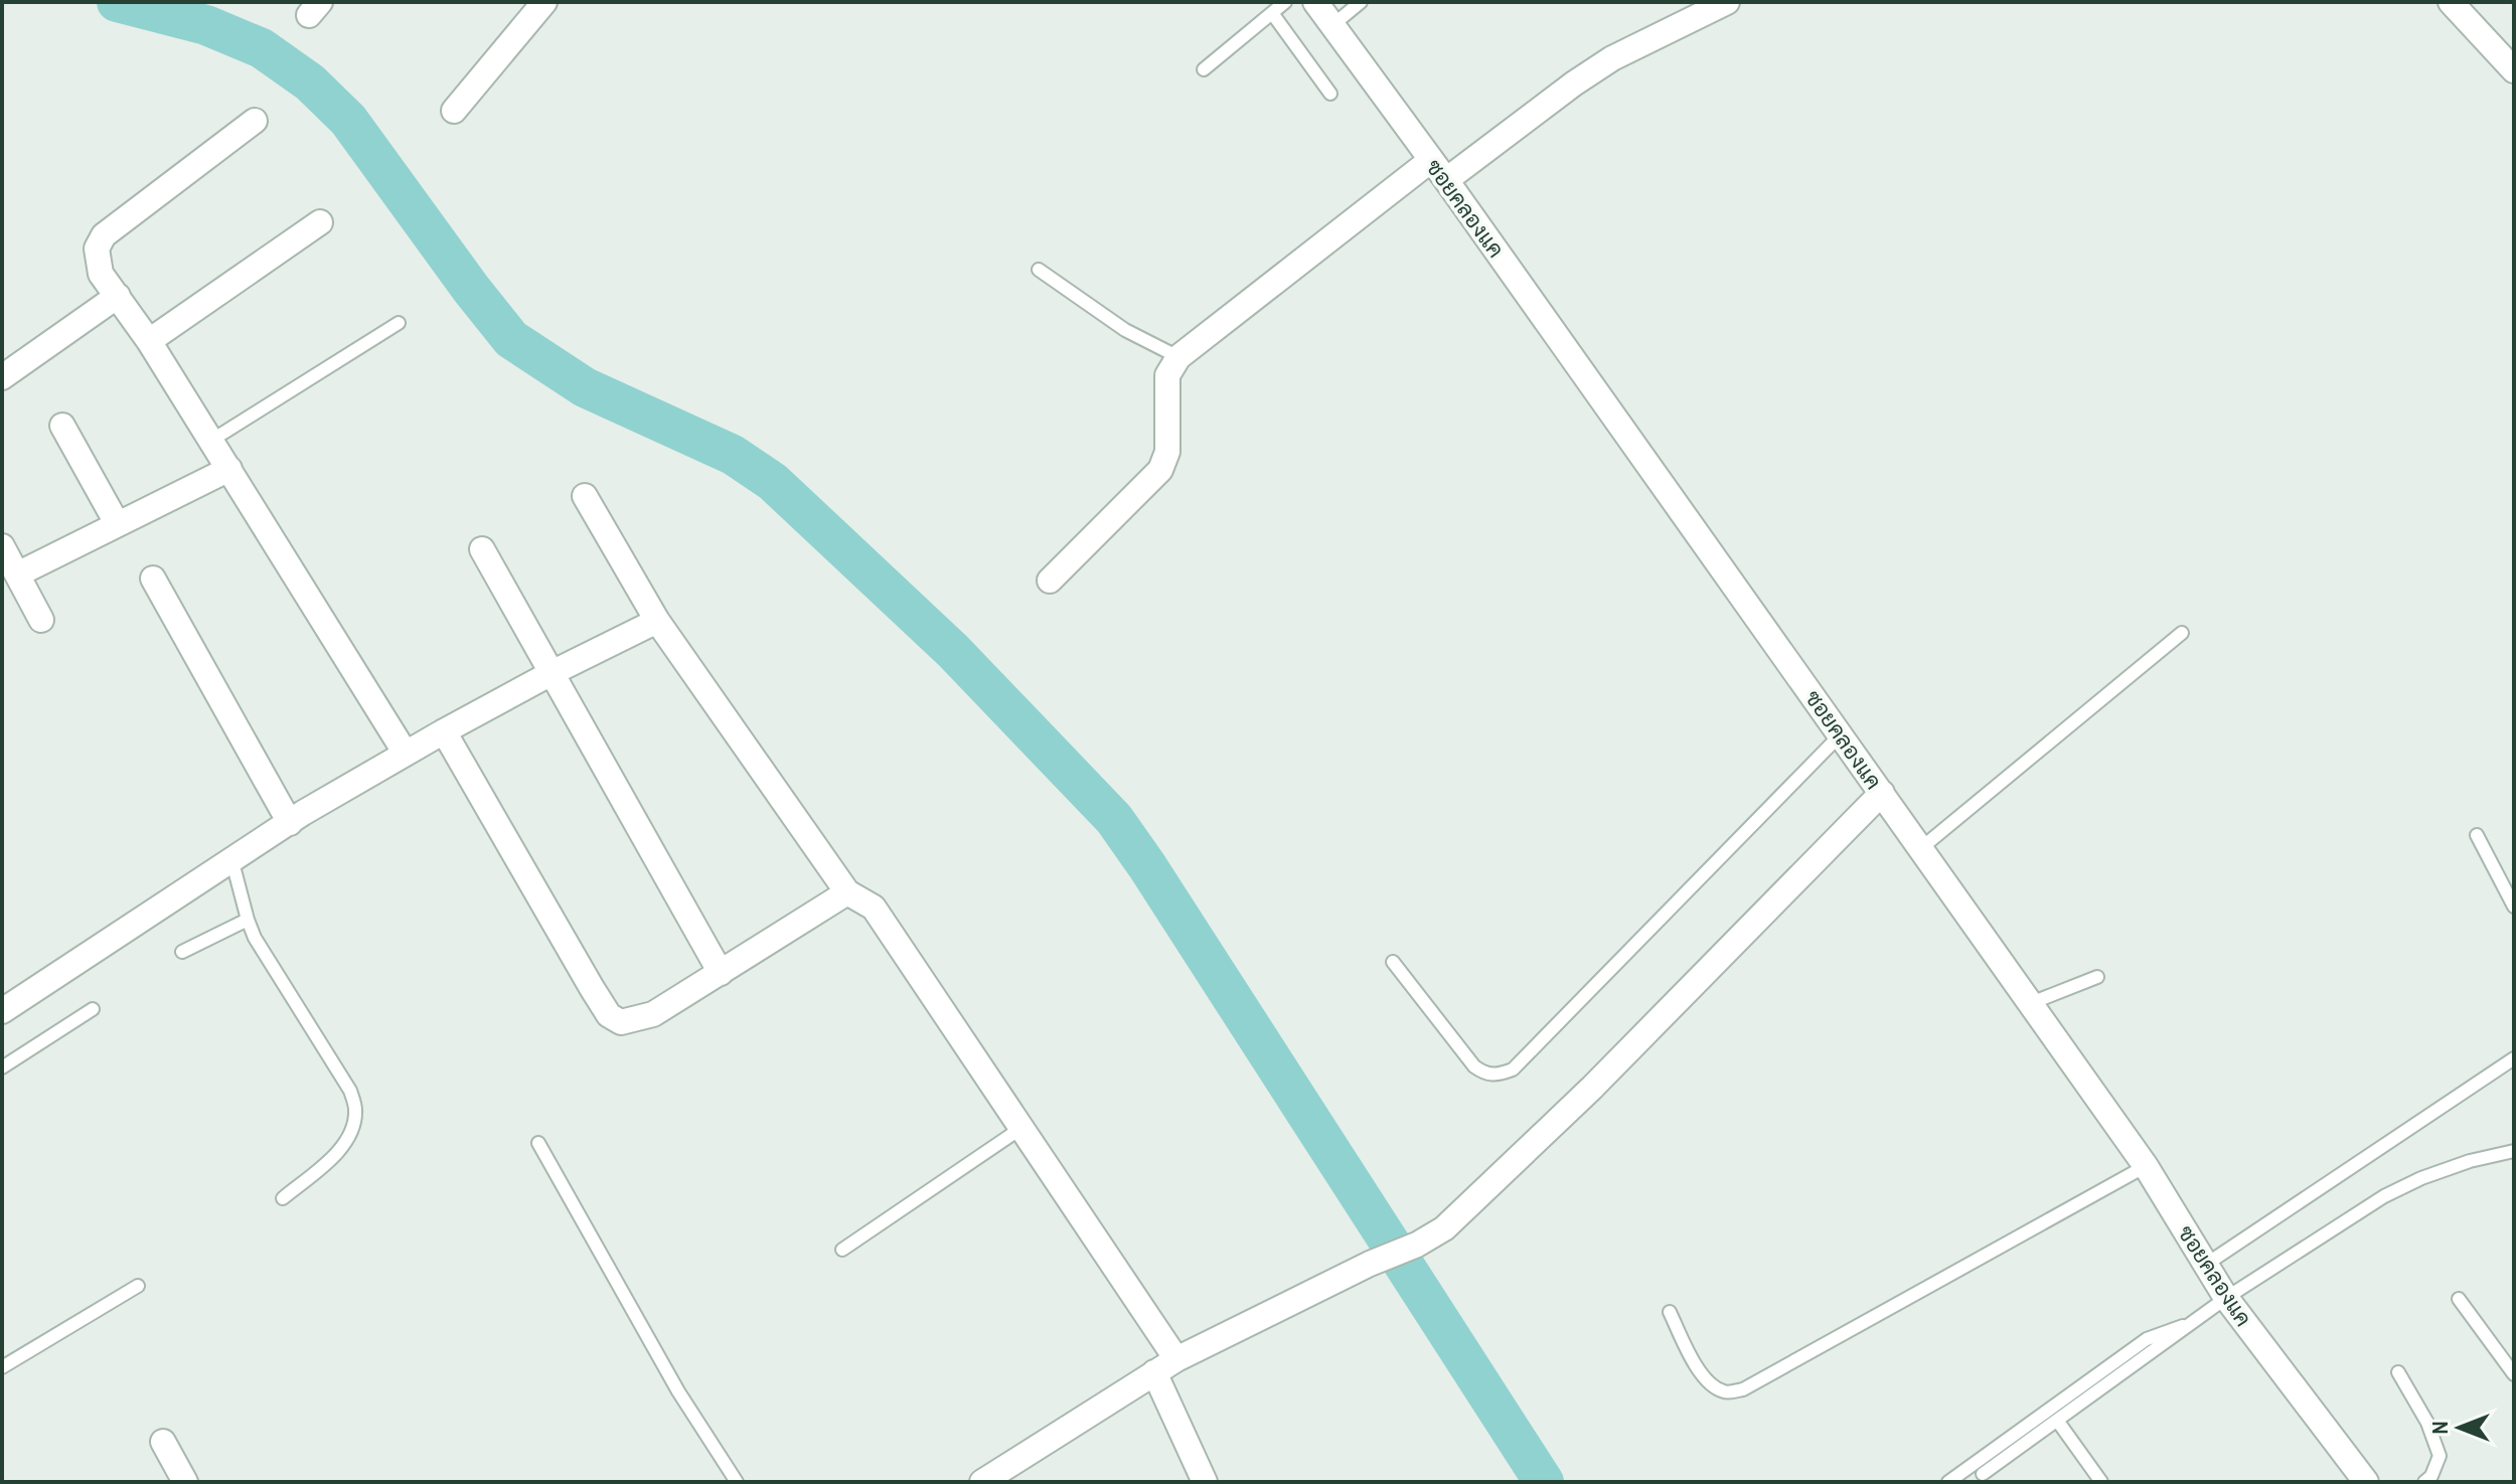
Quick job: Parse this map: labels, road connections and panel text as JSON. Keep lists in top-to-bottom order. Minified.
{"streets":{"street":["ซอยคลองแค"]},"north":"left"}
